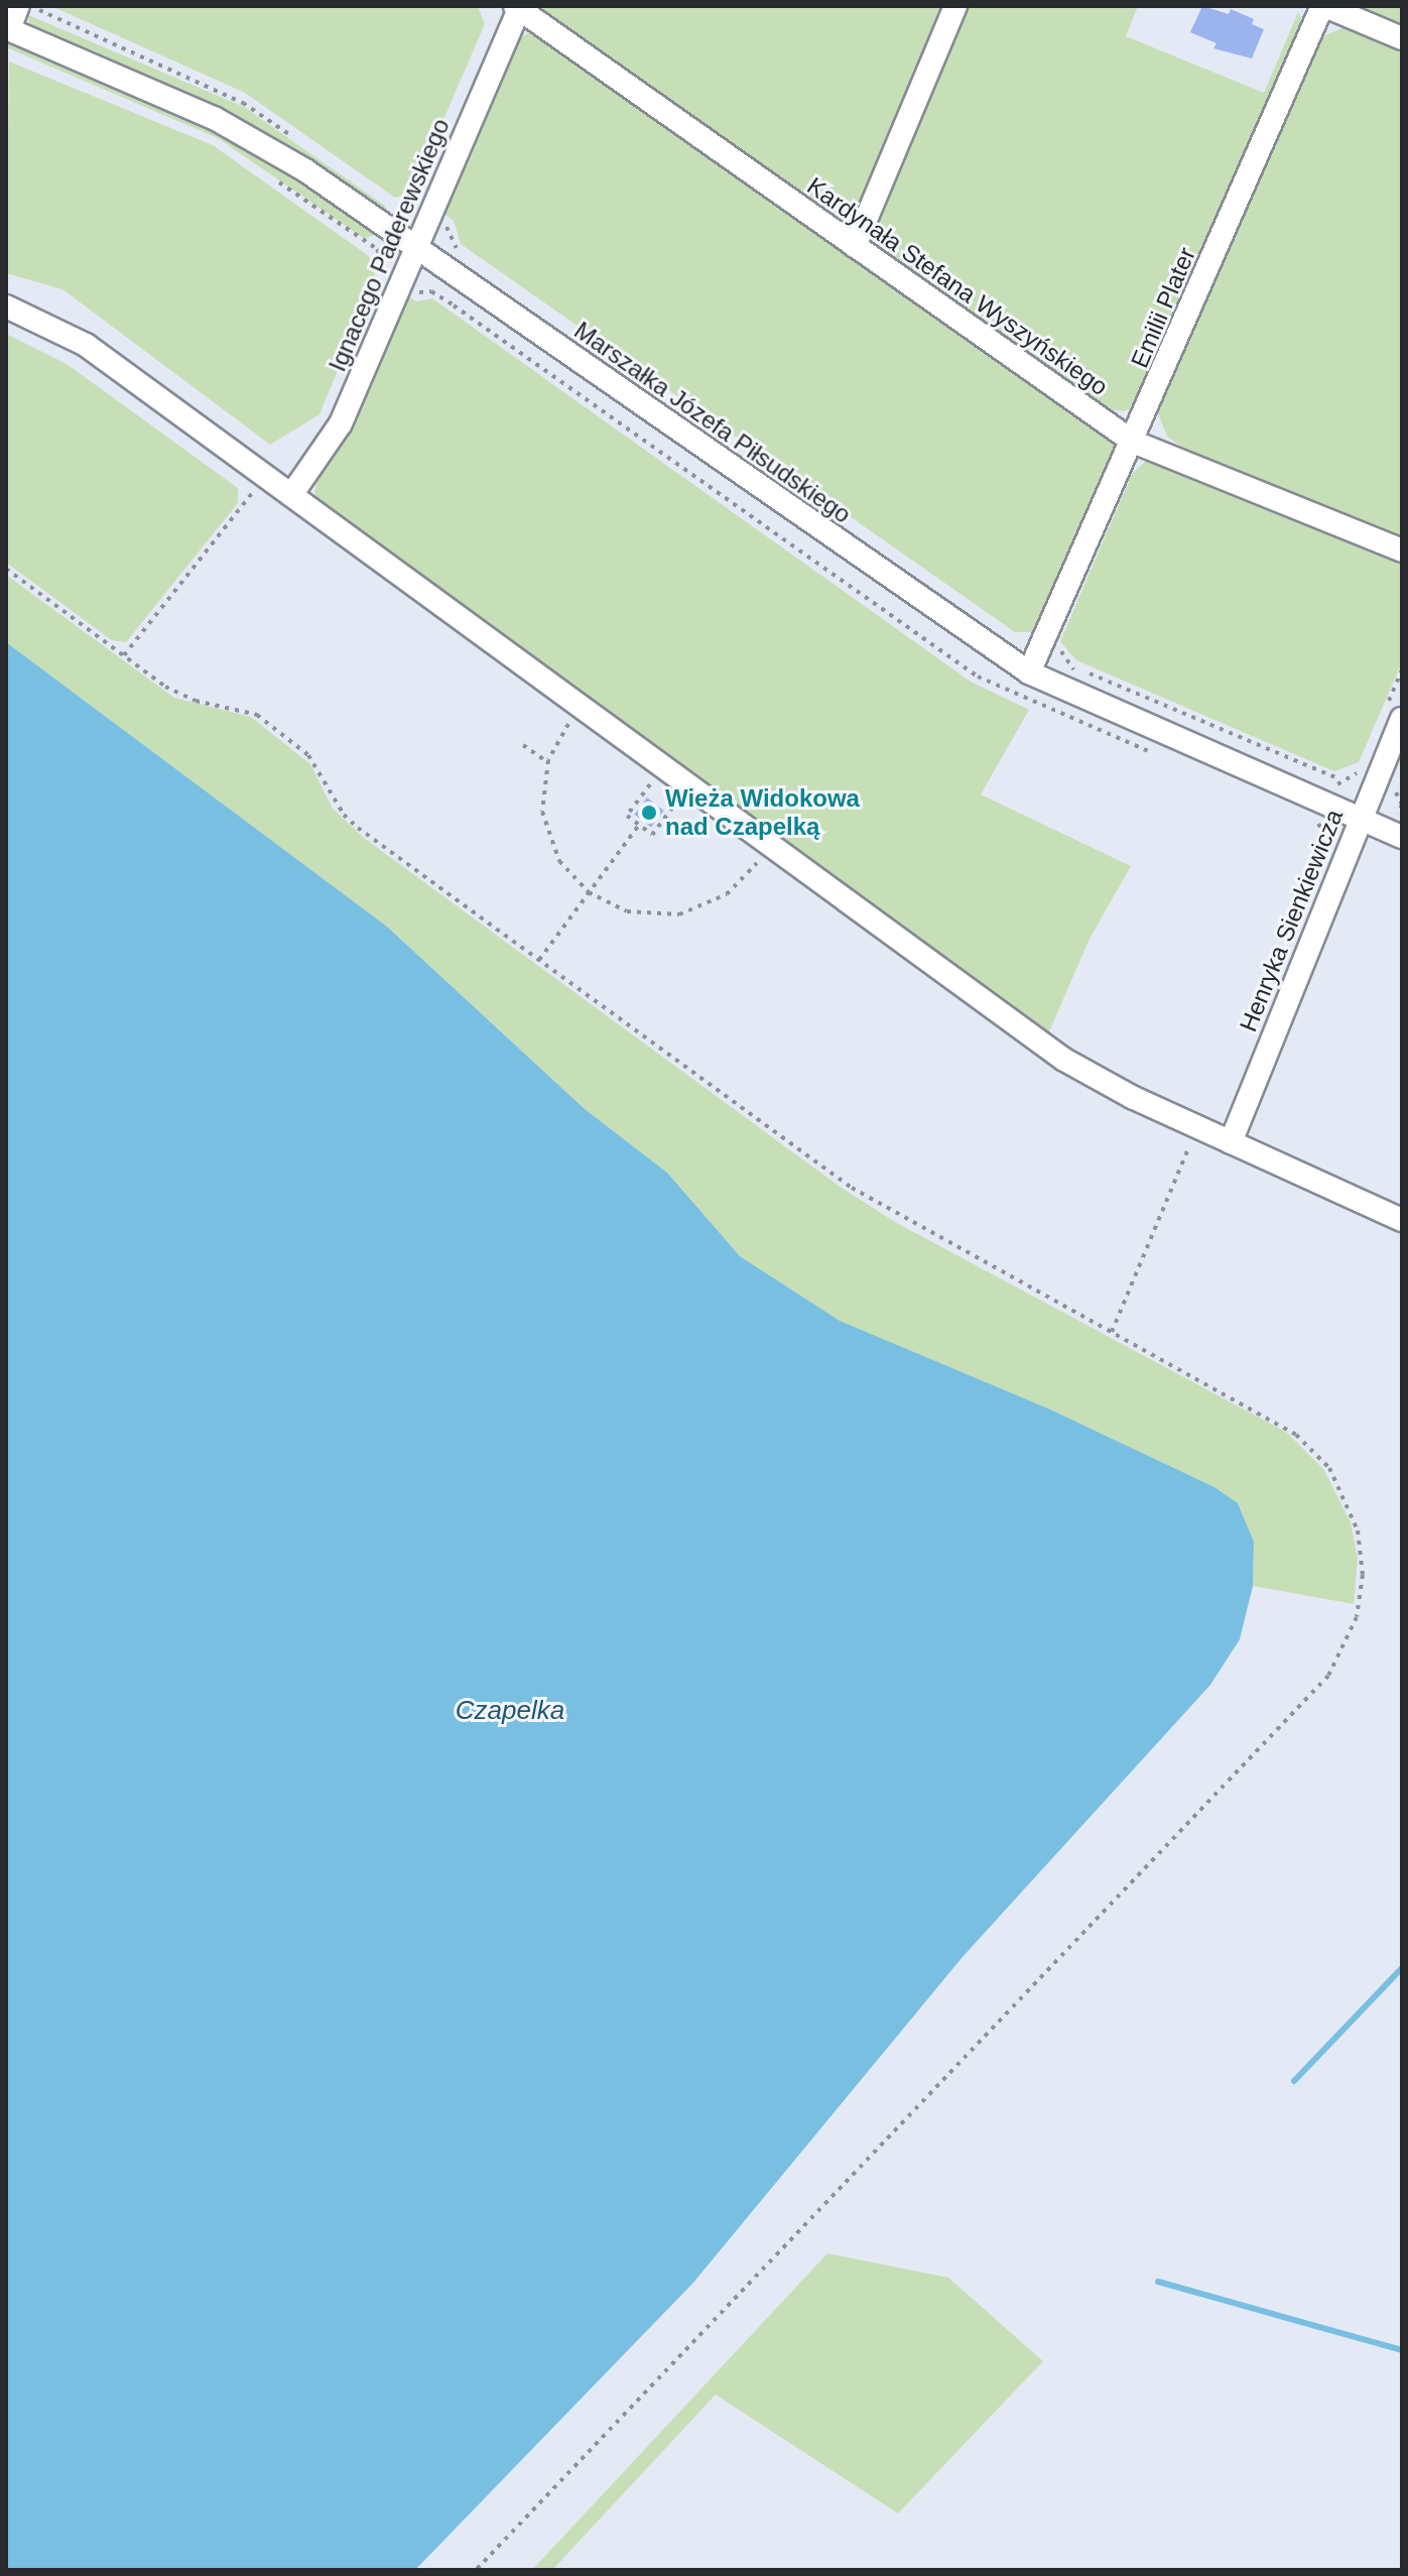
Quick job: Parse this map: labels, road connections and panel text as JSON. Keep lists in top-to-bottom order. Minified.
{"streets":{"street":["Ignacego Paderewskiego","Kardynała Stefana Wyszyńskiego","Emilii Plater","Marszałka Józefa Piłsudskiego","Henryka Sienkiewicza"]},"crossings":[["Ignacego Paderewskiego","Kardynała Stefana Wyszyńskiego"],["Ignacego Paderewskiego","Marszałka Józefa Piłsudskiego"],["Kardynała Stefana Wyszyńskiego","Emilii Plater"],["Emilii Plater","Marszałka Józefa Piłsudskiego"],["Marszałka Józefa Piłsudskiego","Henryka Sienkiewicza"]],"water":["Czapelka"],"places":["Wieża Widokowa nad Czapelką"]}
